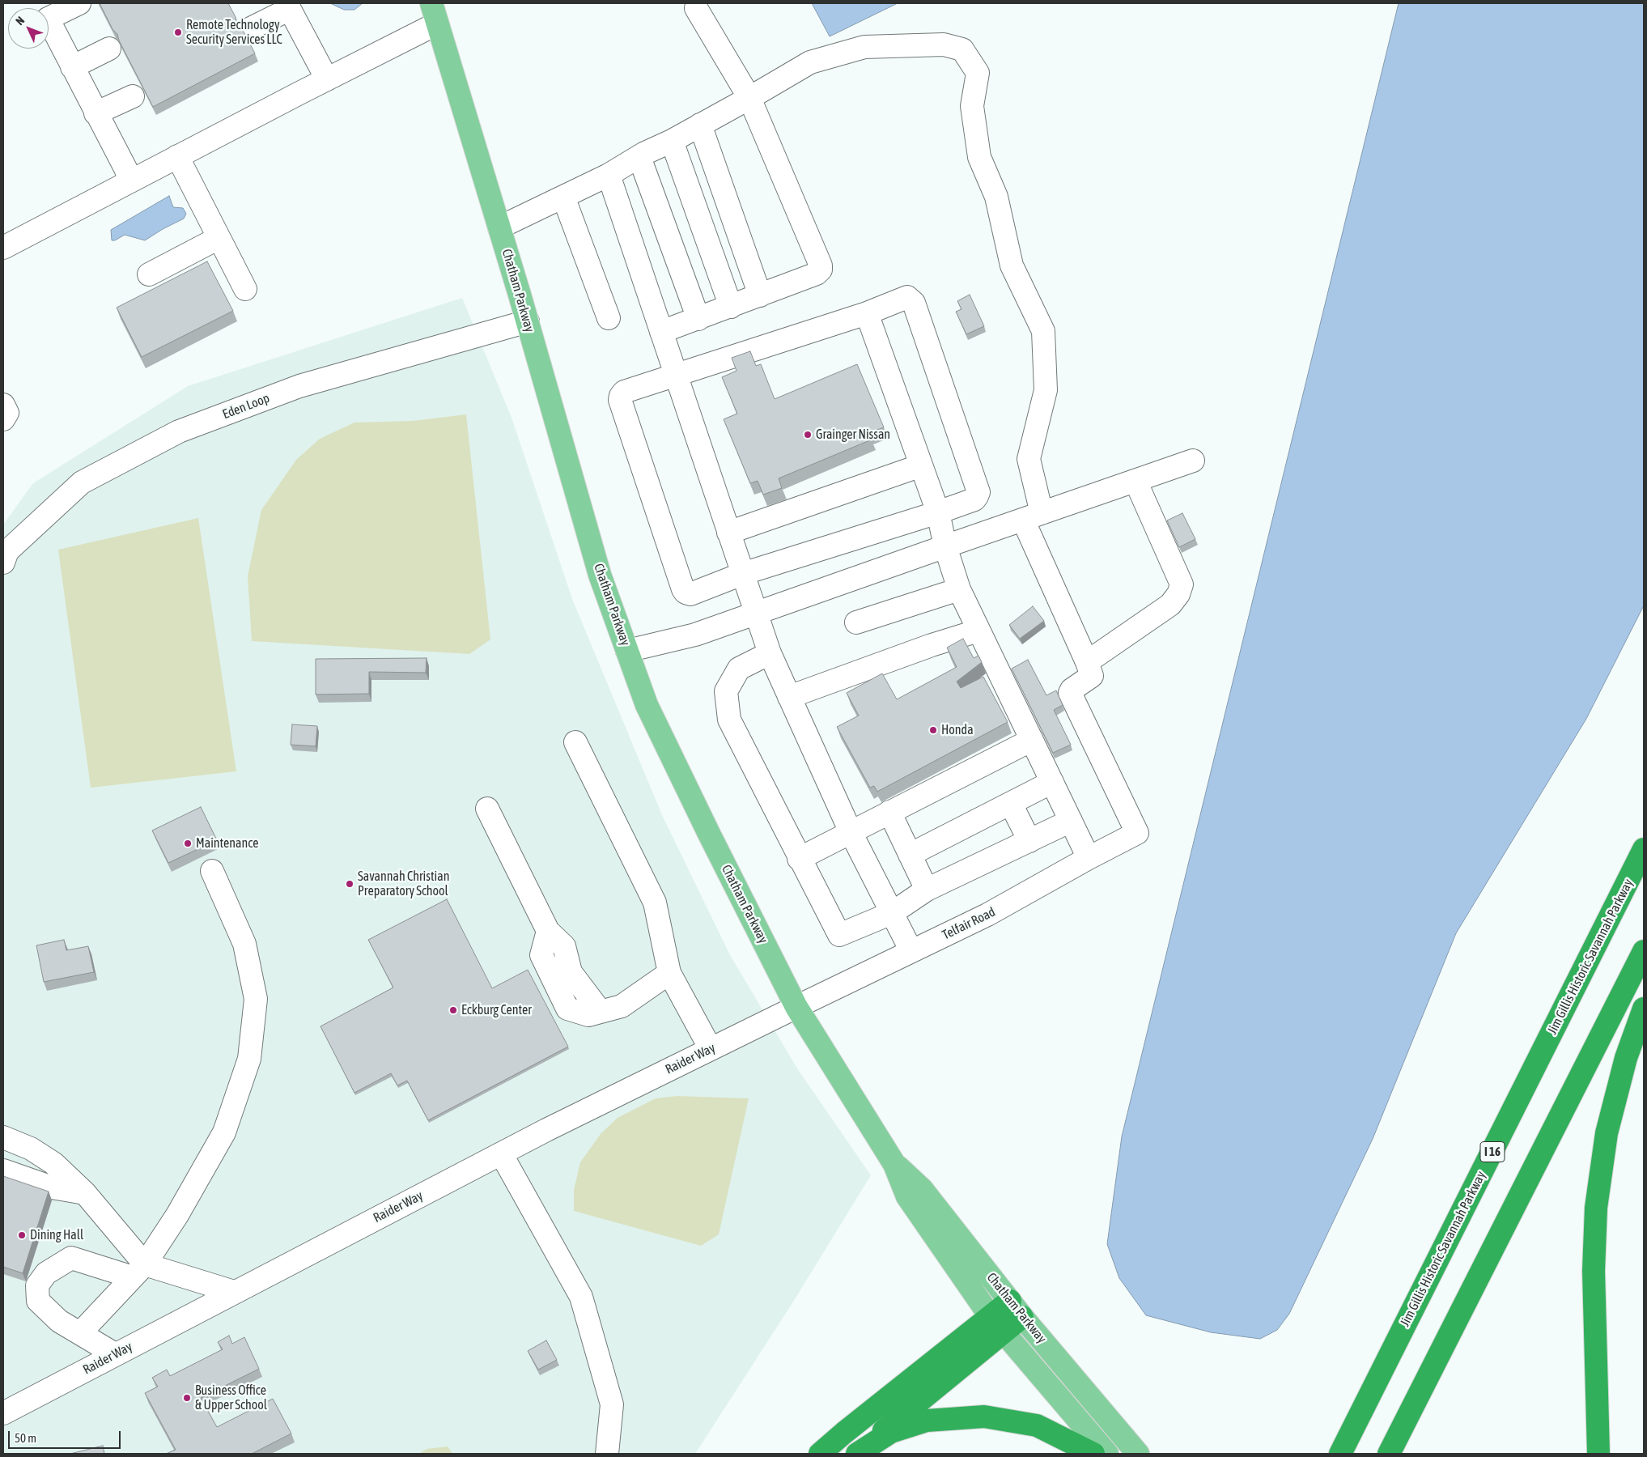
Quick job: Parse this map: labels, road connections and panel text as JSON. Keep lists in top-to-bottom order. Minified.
{"streets":{"highway":["Jim Gillis Historic Savannah Parkway","I 16"],"main road":["Chatham Parkway"],"street":["Eden Loop","Telfair Road","Raider Way"]},"crossings":[["Chatham Parkway","Eden Loop"],["Chatham Parkway","Telfair Road"],["Chatham Parkway","Raider Way"],["Telfair Road","Raider Way"]],"places":["Remote Technology Security Services LLC","Grainger Nissan","Honda","Maintenance","Savannah Christian Preparatory School","Eckburg Center","Dining Hall","Business Office & Upper School"],"scale_bar":"50 m","north":"top left"}
